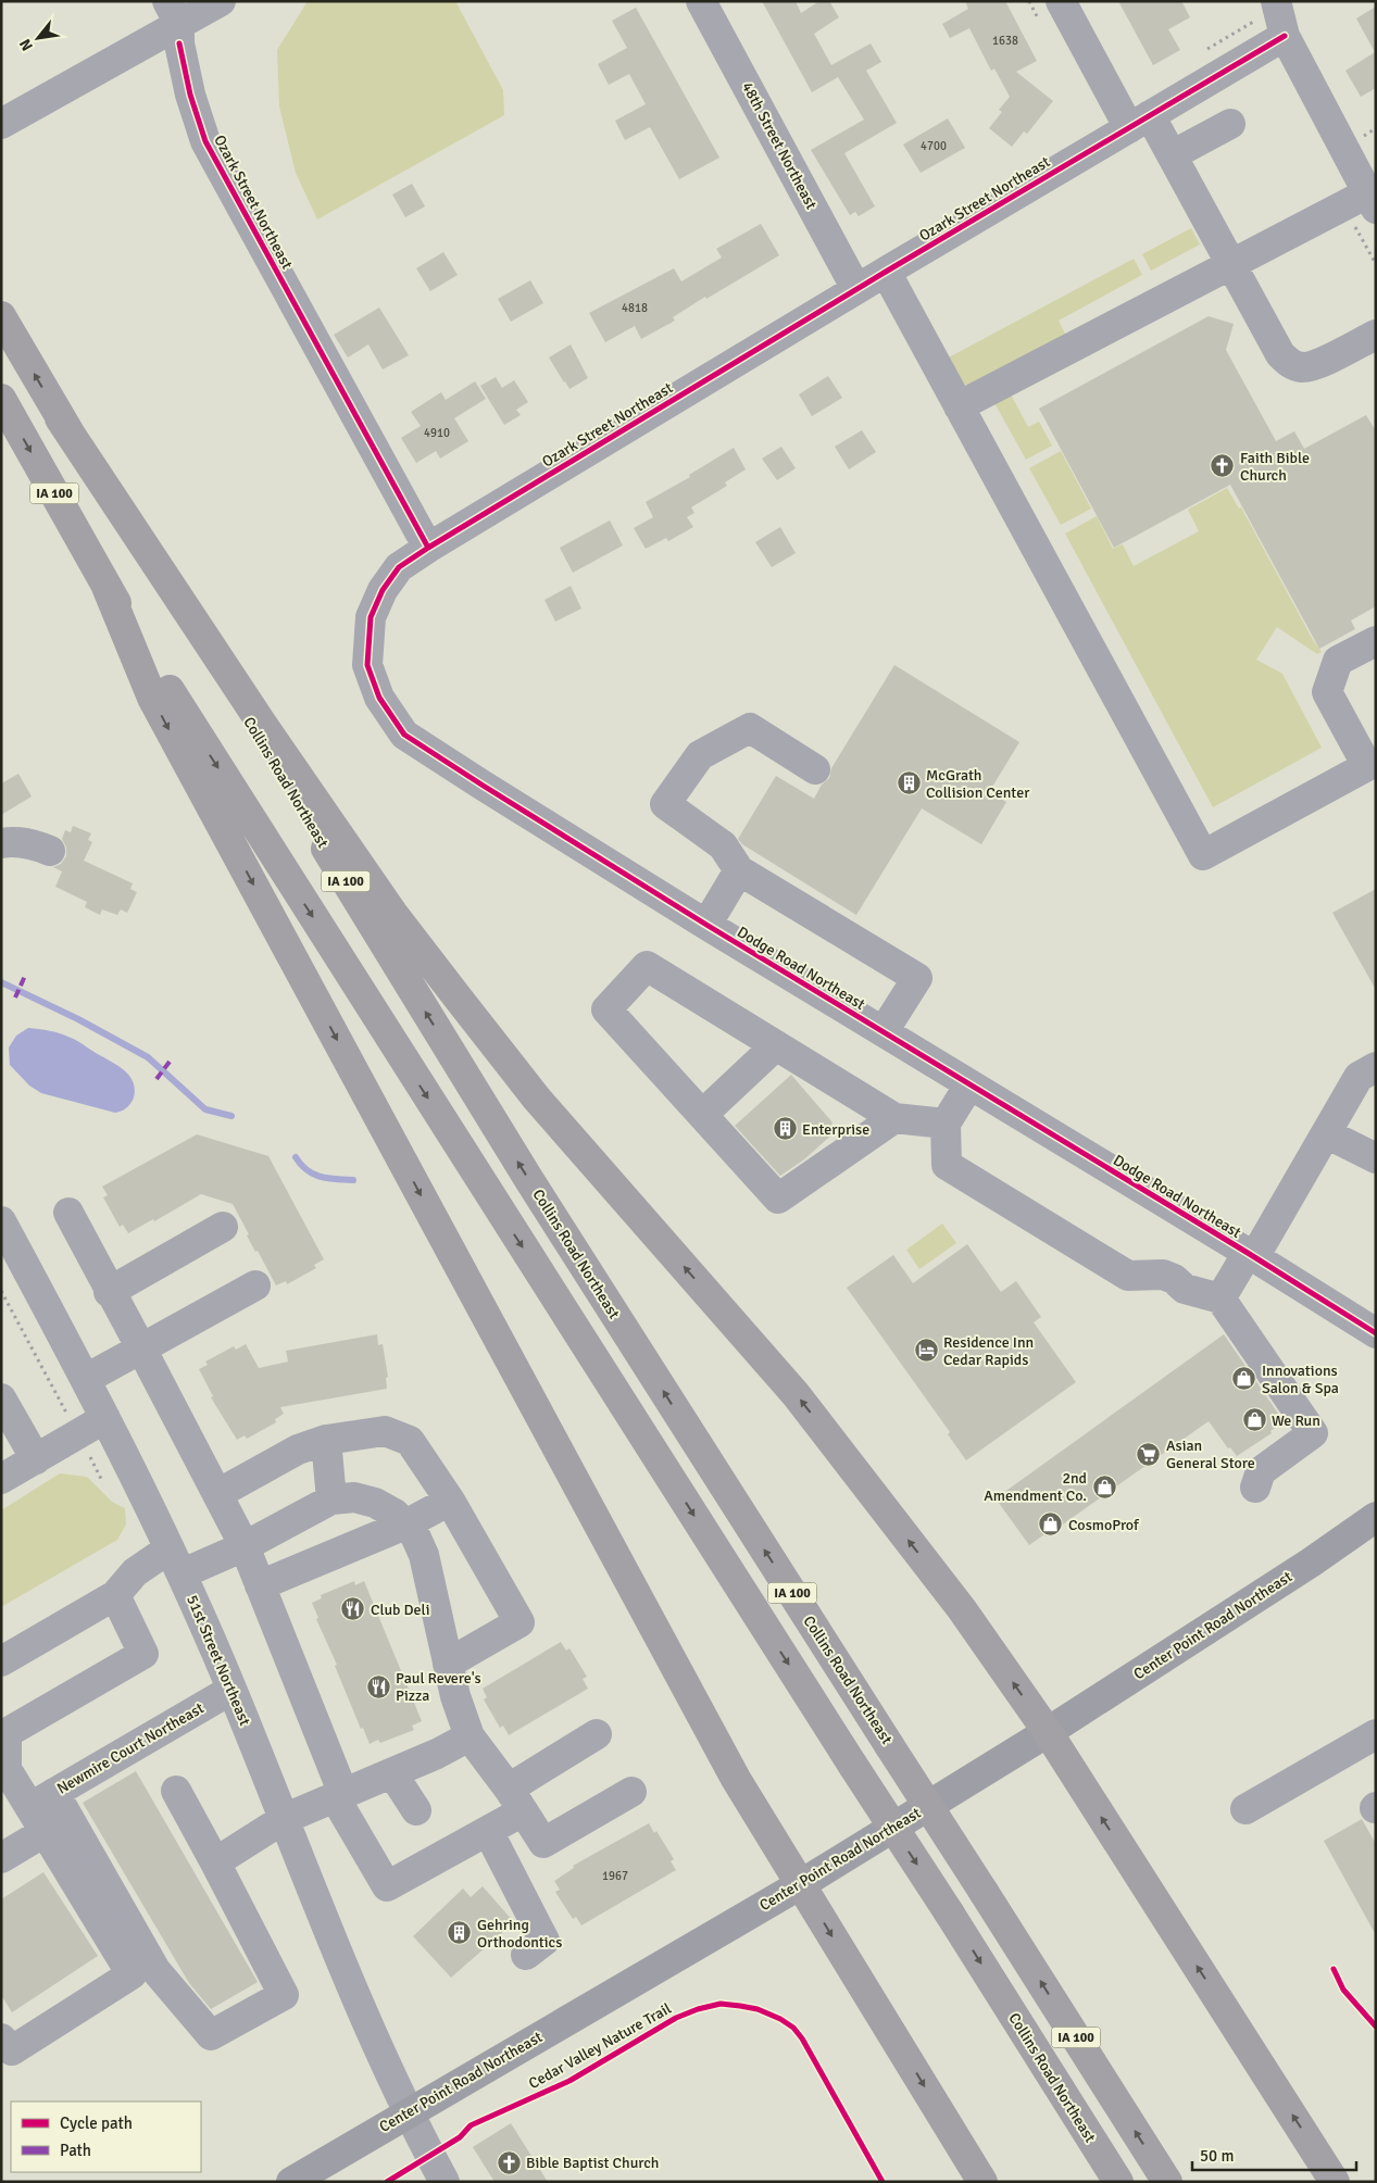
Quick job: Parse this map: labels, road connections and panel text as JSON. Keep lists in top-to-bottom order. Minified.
{"streets":{"highway":["IA 100","Collins Road Northeast"],"main road":["Center Point Road Northeast"],"street":["48th Street Northeast","Ozark Street Northeast","Dodge Road Northeast","51st Street Northeast","Newmire Court Northeast"],"cycle path":["Cedar Valley Nature Trail"]},"crossings":[["48th Street Northeast","Ozark Street Northeast"],["Ozark Street Northeast","Dodge Road Northeast"],["Center Point Road Northeast","51st Street Northeast"],["51st Street Northeast","Newmire Court Northeast"]],"places":{"church":["Faith Bible Church","Bible Baptist Church"],"building":["McGrath Collision Center","Enterprise","Gehring Orthodontics"],"hotel":["Residence Inn Cedar Rapids"],"shop":["Innovations Salon & Spa","We Run","2nd Amendment Co.","CosmoProf"],"supermarket":["Asian General Store"],"restaurant":["Club Deli","Paul Revere's Pizza"]},"house_numbers":["1638","4700","4818","4910","1967"],"legend":["Cycle path","Path"],"scale_bar":"50 m","north":"bottom left"}
